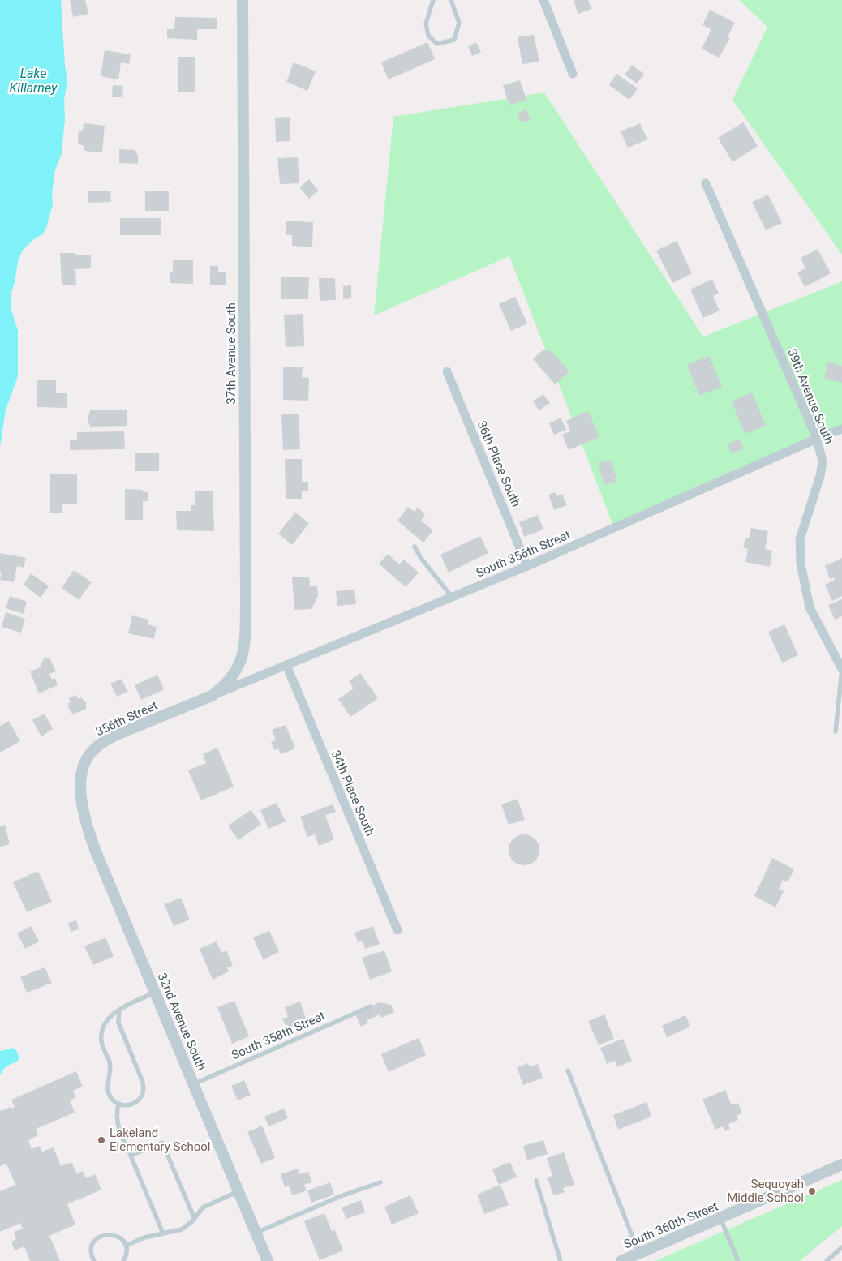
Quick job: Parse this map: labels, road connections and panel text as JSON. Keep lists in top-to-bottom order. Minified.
{"streets":{"street":["37th Avenue South","39th Avenue South","36th Place South","South 356th Street","356th Street","34th Place South","32nd Avenue South","South 360th Street"],"lane":["South 358th Street"]},"crossings":[["37th Avenue South","South 356th Street"],["37th Avenue South","356th Street"],["39th Avenue South","South 356th Street"],["36th Place South","South 356th Street"],["South 356th Street","356th Street"],["South 356th Street","34th Place South"],["356th Street","32nd Avenue South"],["32nd Avenue South","South 358th Street"]],"water":["Lake Killarney"],"places":["Lakeland Elementary School","Sequoyah Middle School"]}
